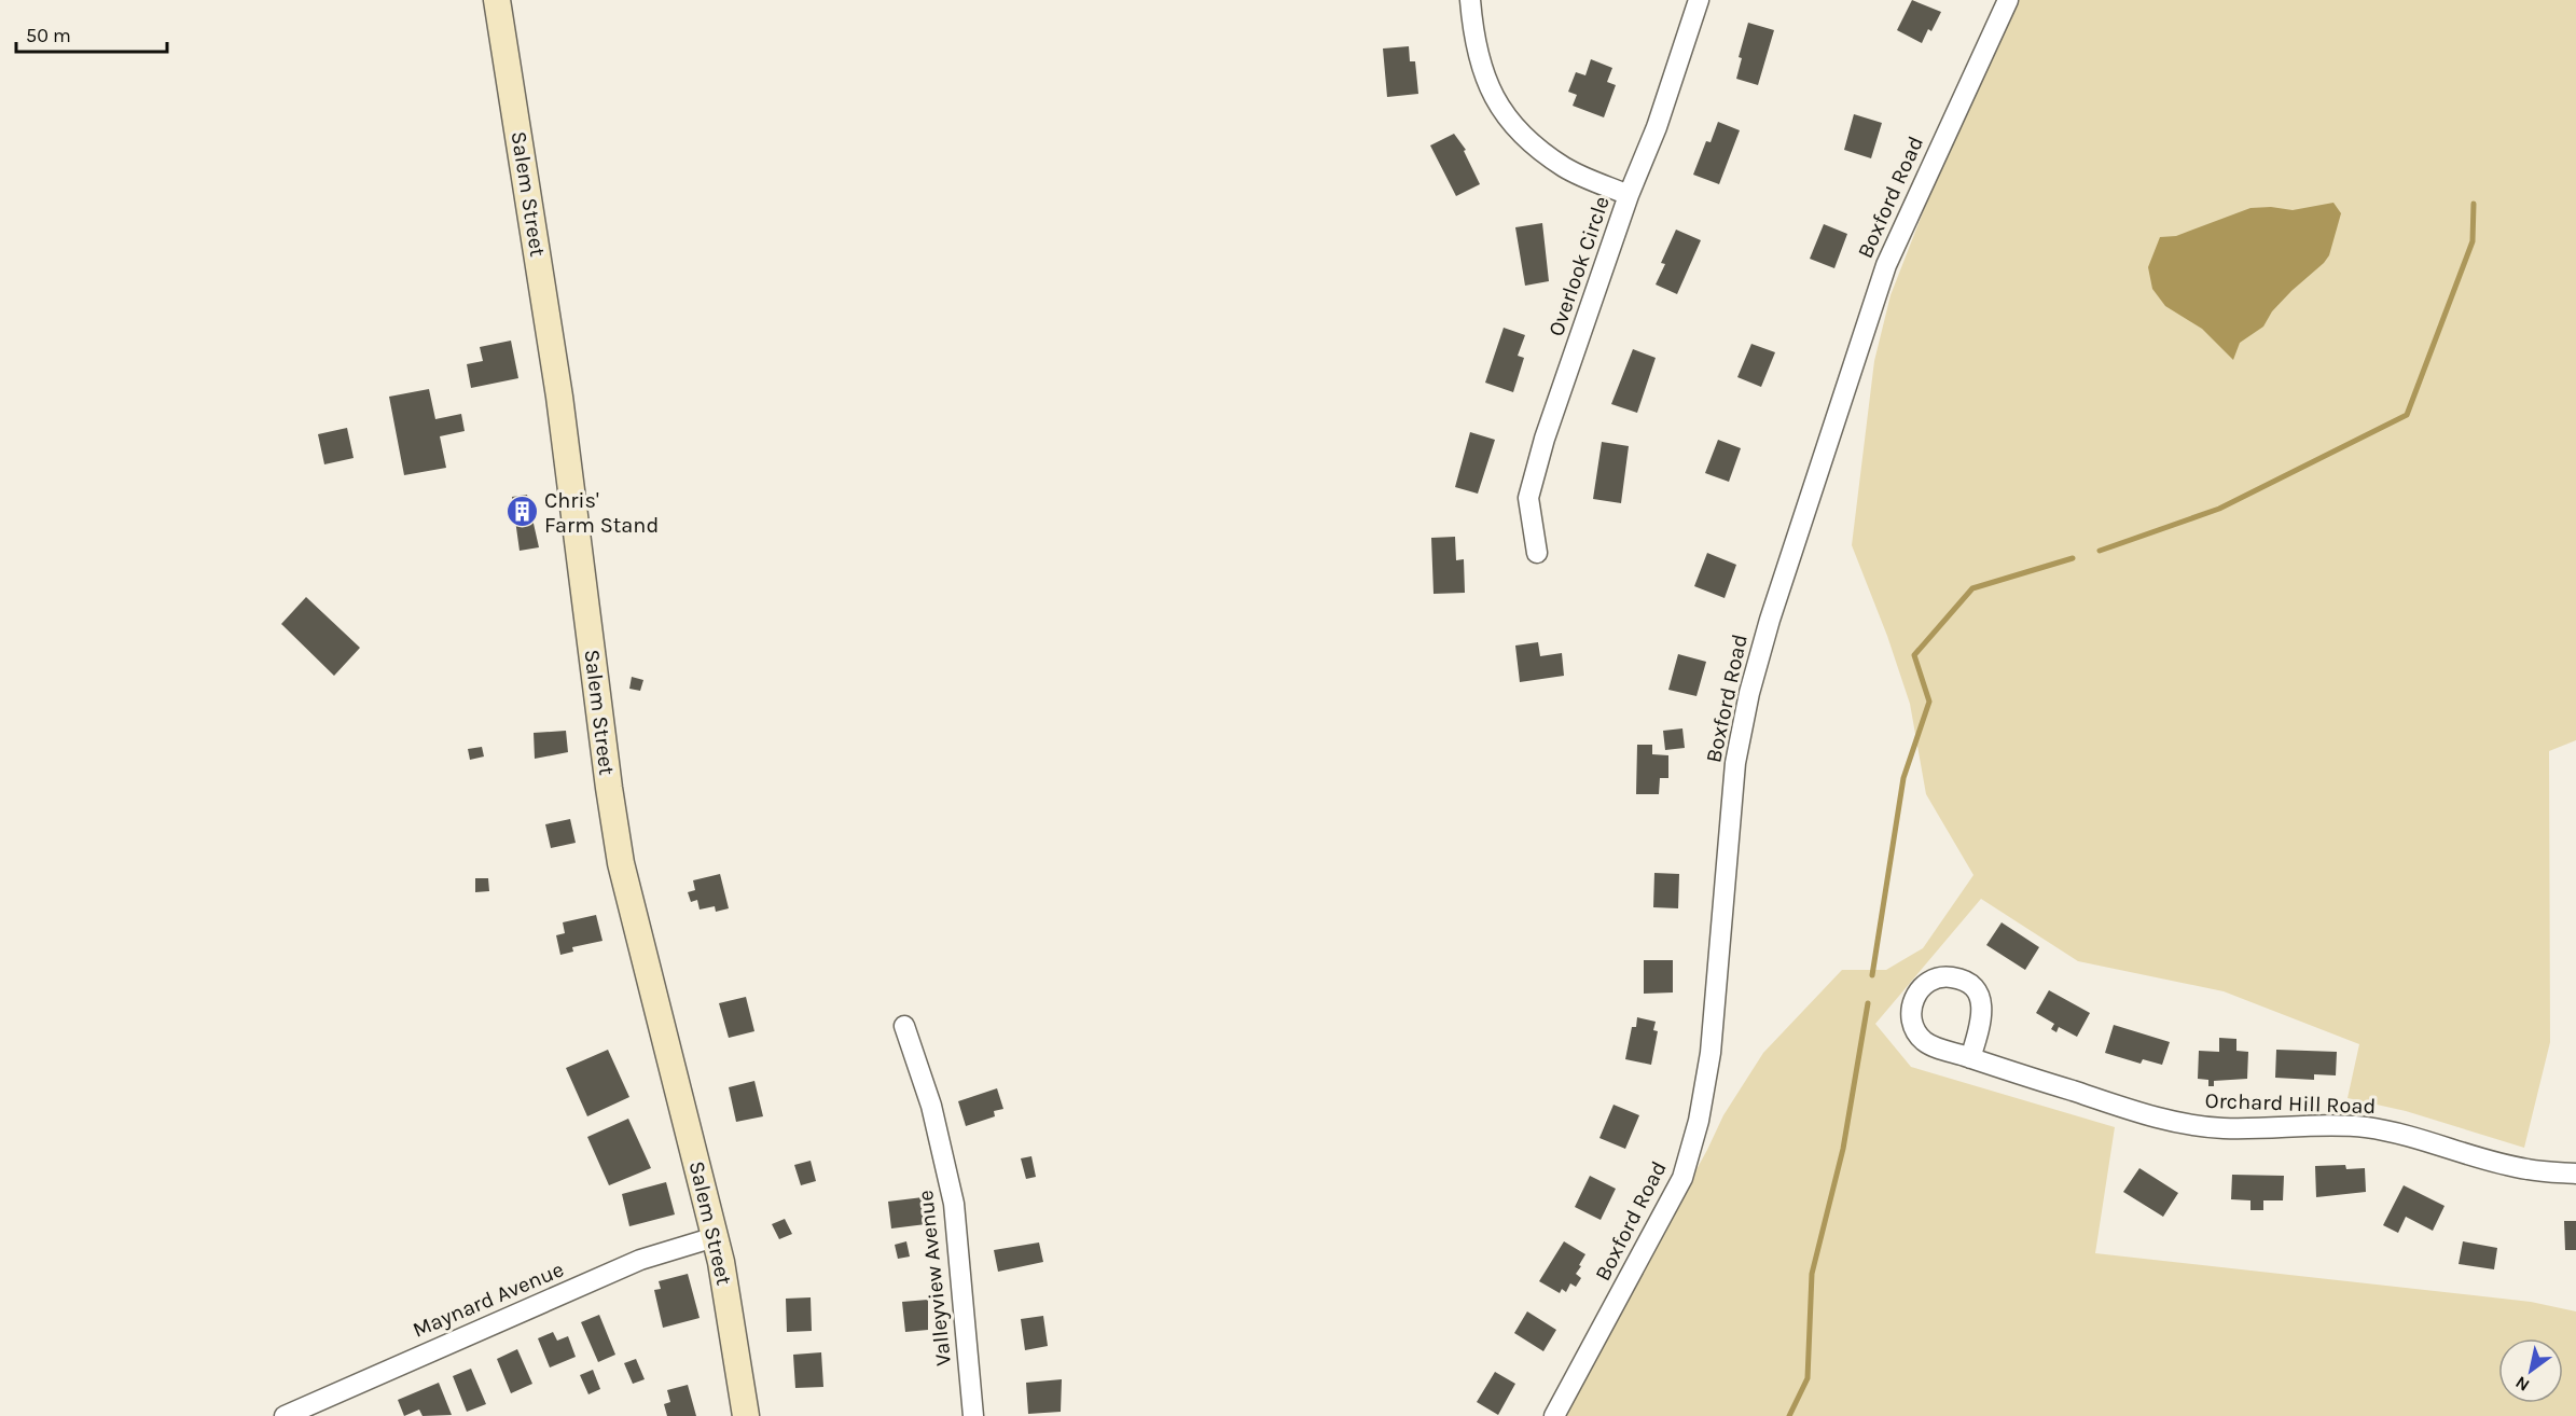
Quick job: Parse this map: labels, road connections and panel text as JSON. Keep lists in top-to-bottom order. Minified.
{"streets":{"main road":["Salem Street"],"street":["Boxford Road","Overlook Circle","Orchard Hill Road","Valleyview Avenue","Maynard Avenue"]},"crossings":[["Salem Street","Maynard Avenue"]],"places":{"building":["Chris' Farm Stand"]},"scale_bar":"50 m","north":"bottom left"}
